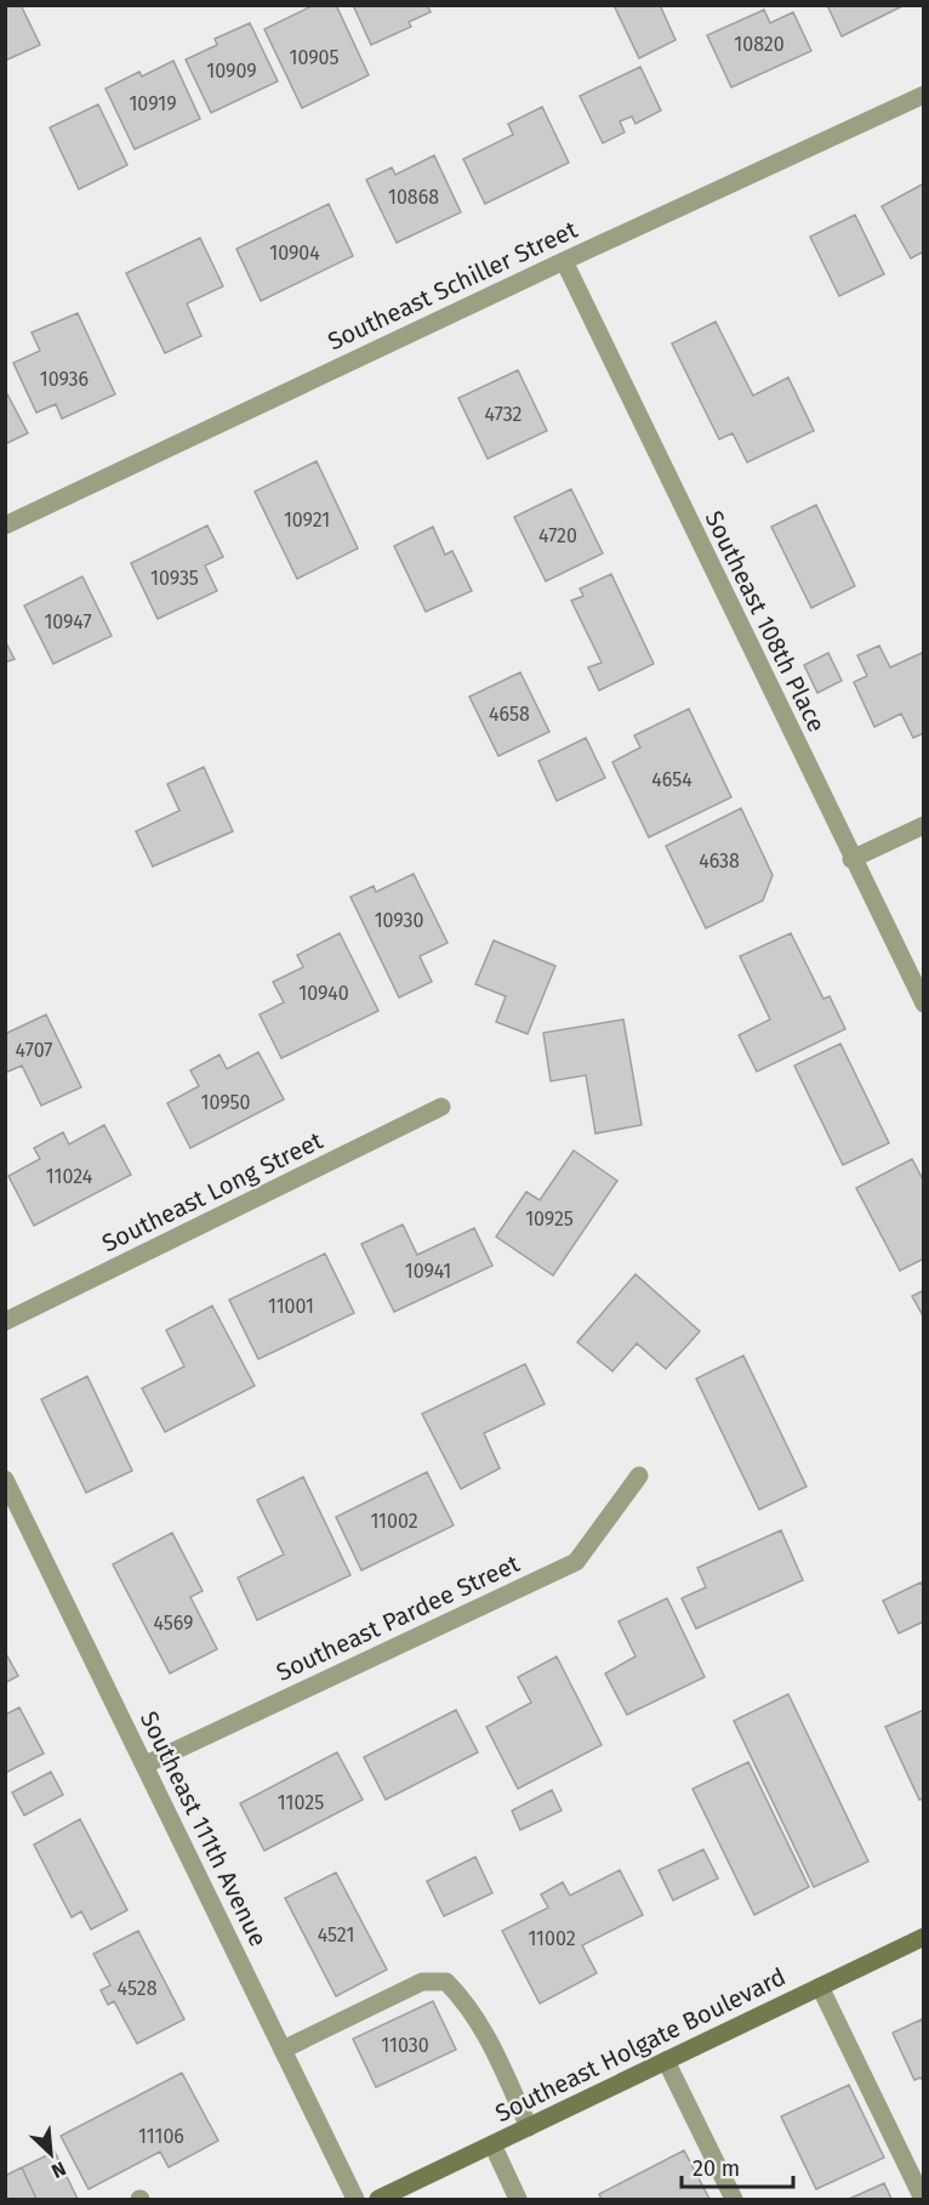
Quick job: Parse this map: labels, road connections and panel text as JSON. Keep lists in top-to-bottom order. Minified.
{"streets":{"main road":["Southeast Holgate Boulevard"],"street":["Southeast Schiller Street","Southeast 108th Place","Southeast Long Street","Southeast Pardee Street","Southeast 111th Avenue"]},"crossings":[["Southeast Schiller Street","Southeast 108th Place"],["Southeast Pardee Street","Southeast 111th Avenue"]],"house_numbers":["10820","10905","10909","10919","10868","10904","10936","4732","10921","4720","10935","10947","4658","4654","4638","10930","10940","4707","10950","11024","10925","10941","11001","11002","4569","11025","4521","11002","4528","11030","11106"],"scale_bar":"20 m","north":"bottom right"}
